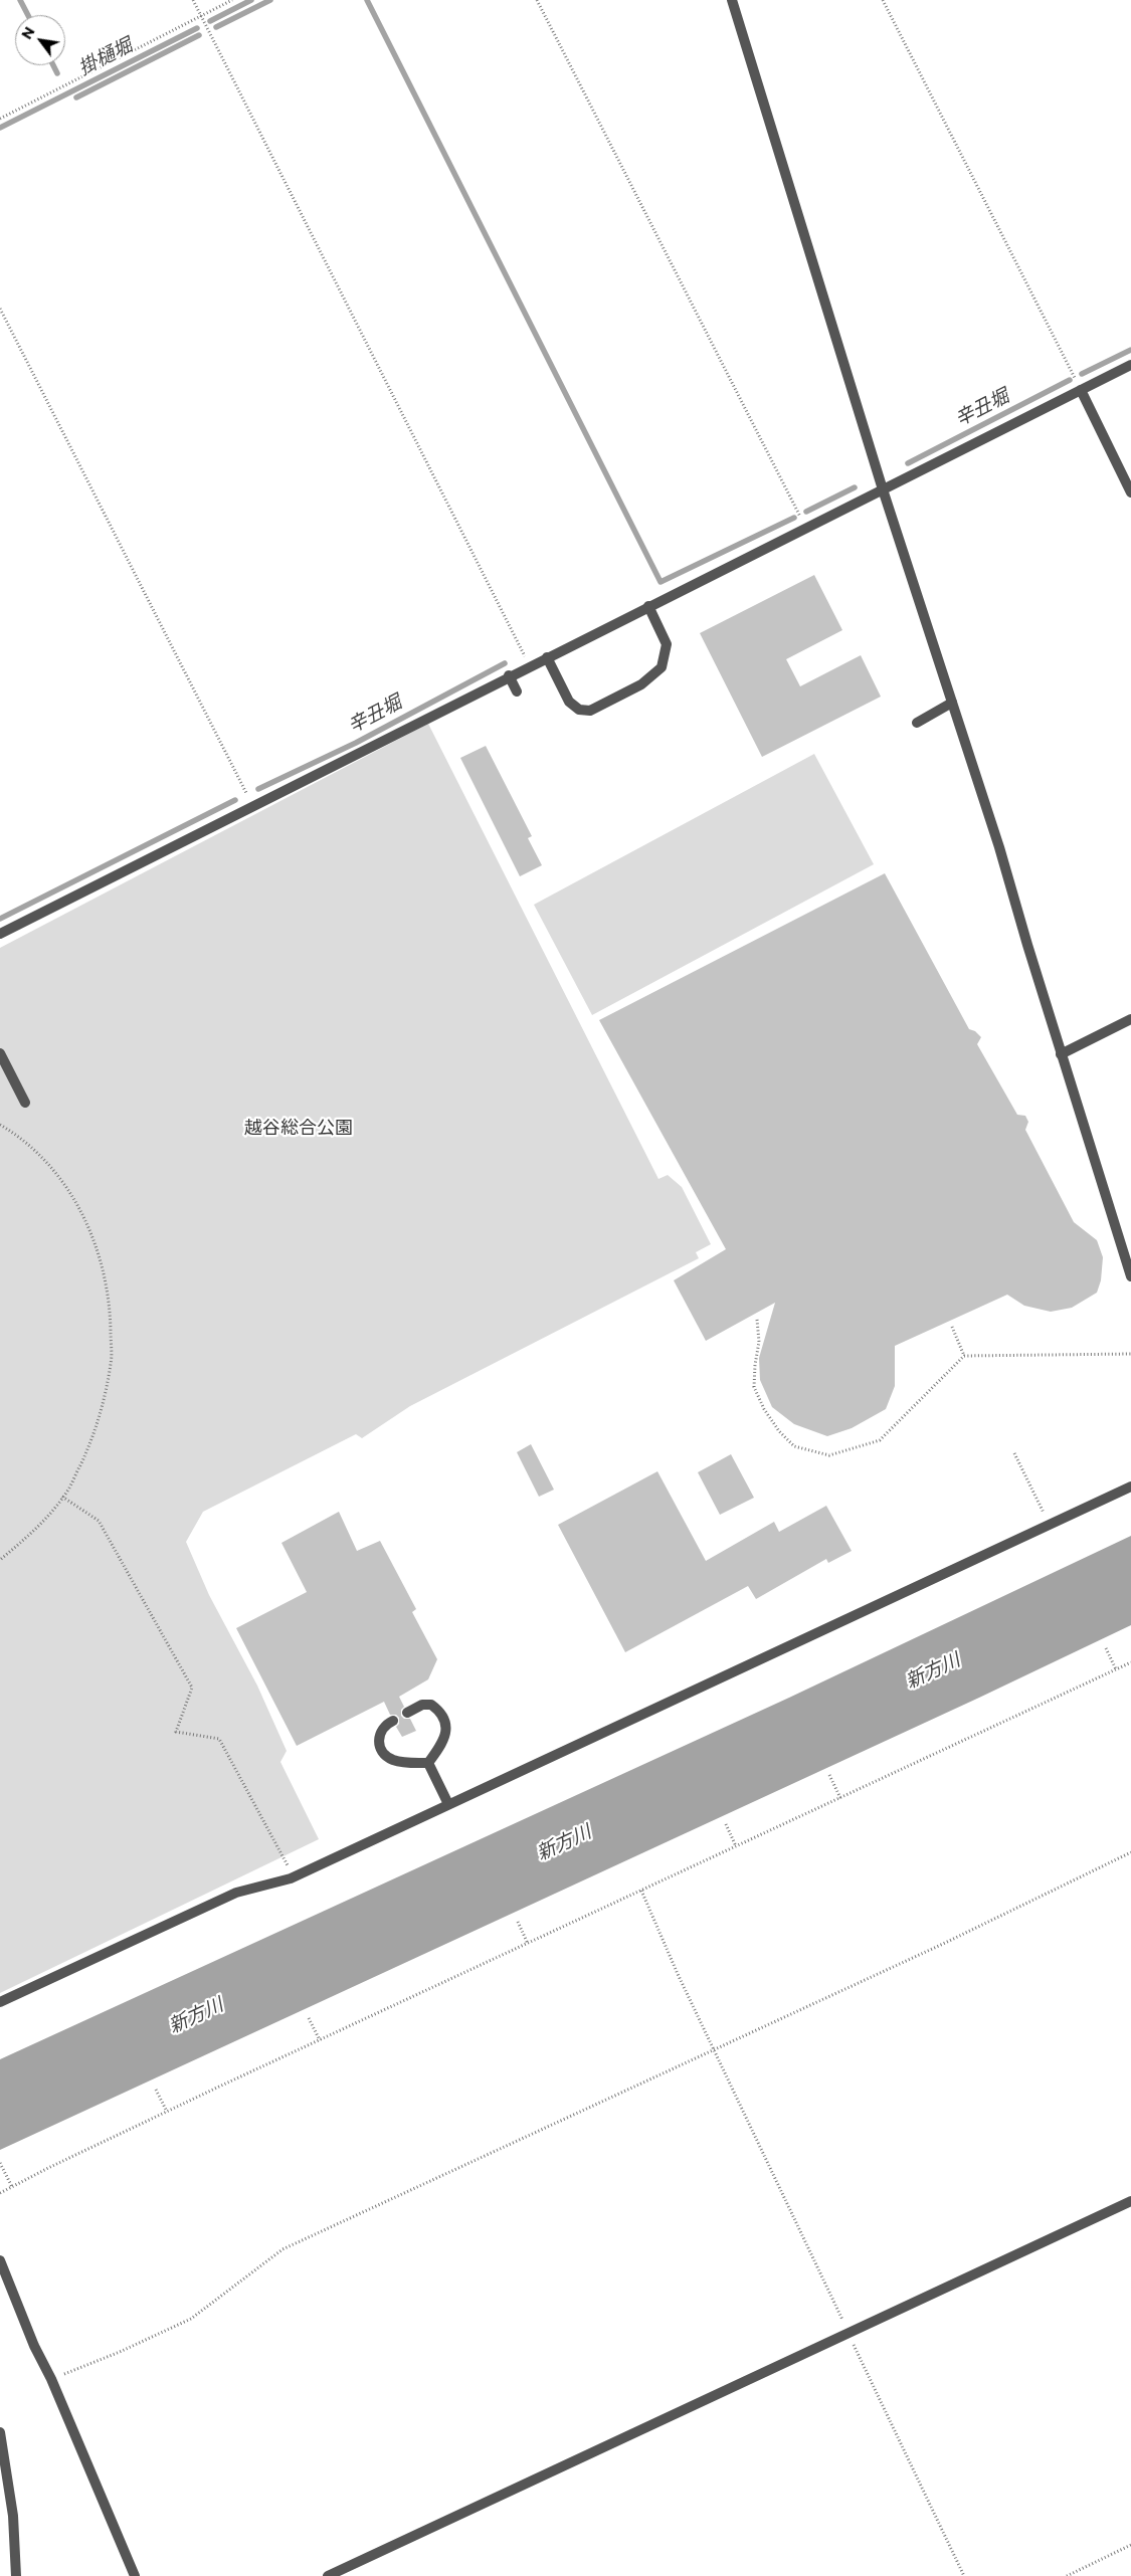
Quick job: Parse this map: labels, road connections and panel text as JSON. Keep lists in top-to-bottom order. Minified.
{"water":["掛樋堀","辛丑堀","新方川"],"parks":["越谷総合公園"],"north":"top left"}
